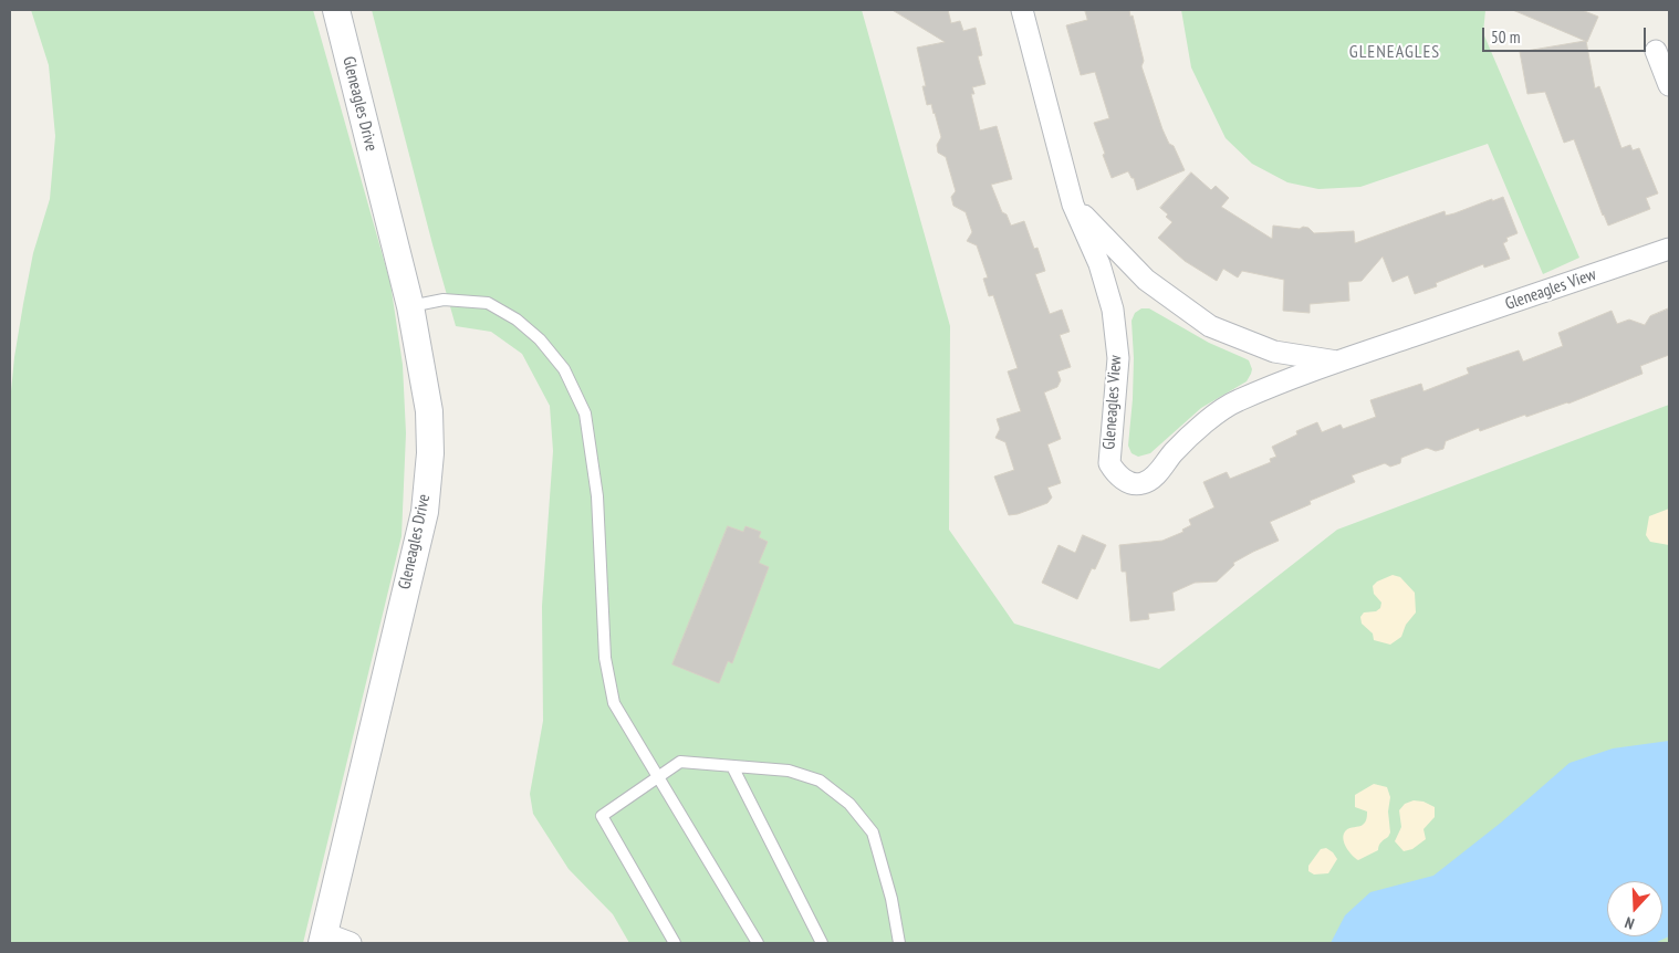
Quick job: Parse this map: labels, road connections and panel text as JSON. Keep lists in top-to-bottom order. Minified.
{"streets":{"street":["Gleneagles Drive","Gleneagles View"]},"districts":["GLENEAGLES"],"scale_bar":"50 m","north":"bottom"}
